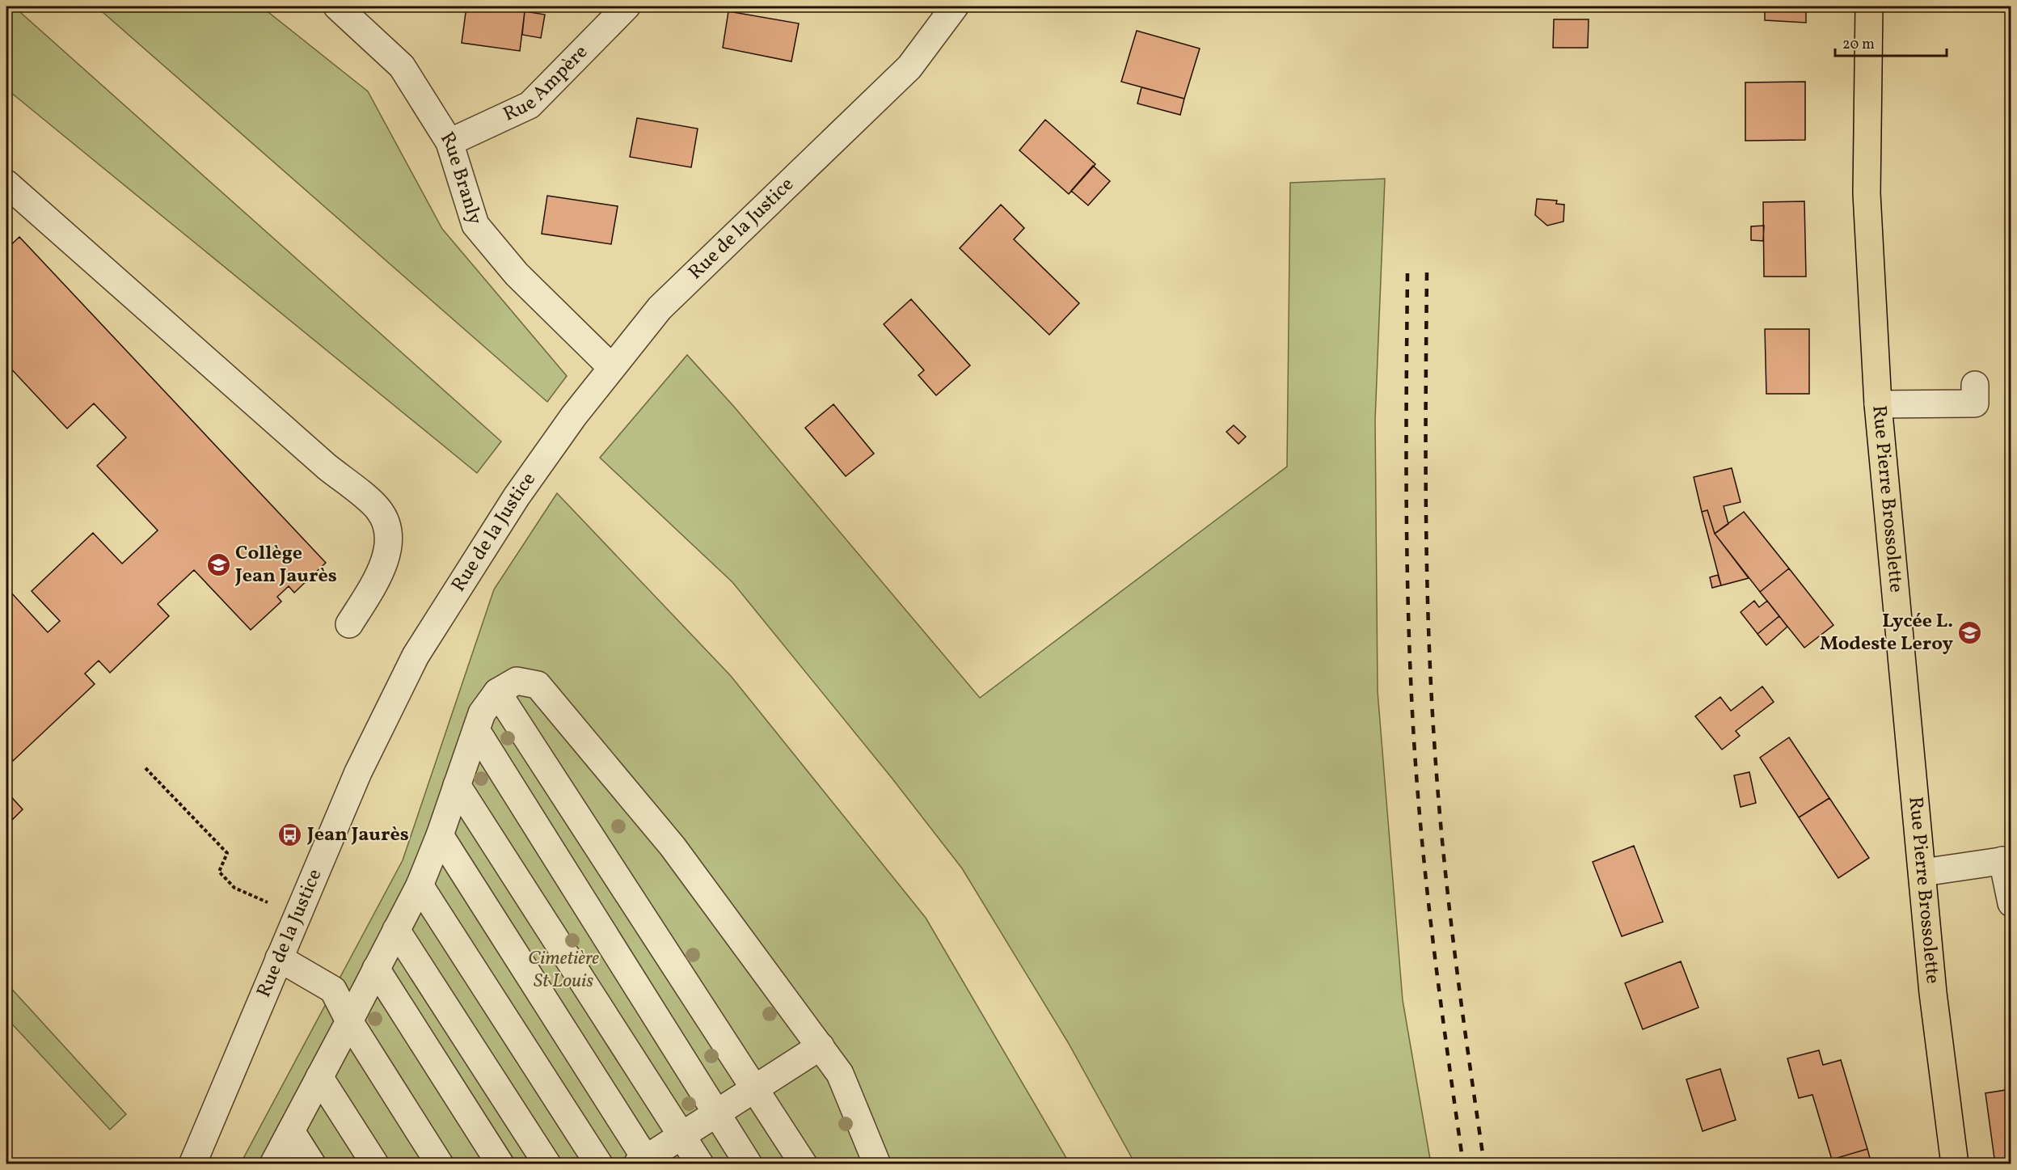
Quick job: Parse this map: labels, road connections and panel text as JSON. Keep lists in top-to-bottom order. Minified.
{"streets":{"main road":["Rue Pierre Brossolette"],"street":["Rue Ampère","Rue Branly","Rue de la Justice"]},"crossings":[["Rue Ampère","Rue Branly"],["Rue Branly","Rue de la Justice"]],"parks":["Cimetière St Louis"],"places":{"school or university":["Collège Jean Jaurès","Lycée L. Modeste Leroy"],"bus stop":["Jean Jaurès"]},"scale_bar":"20 m"}
